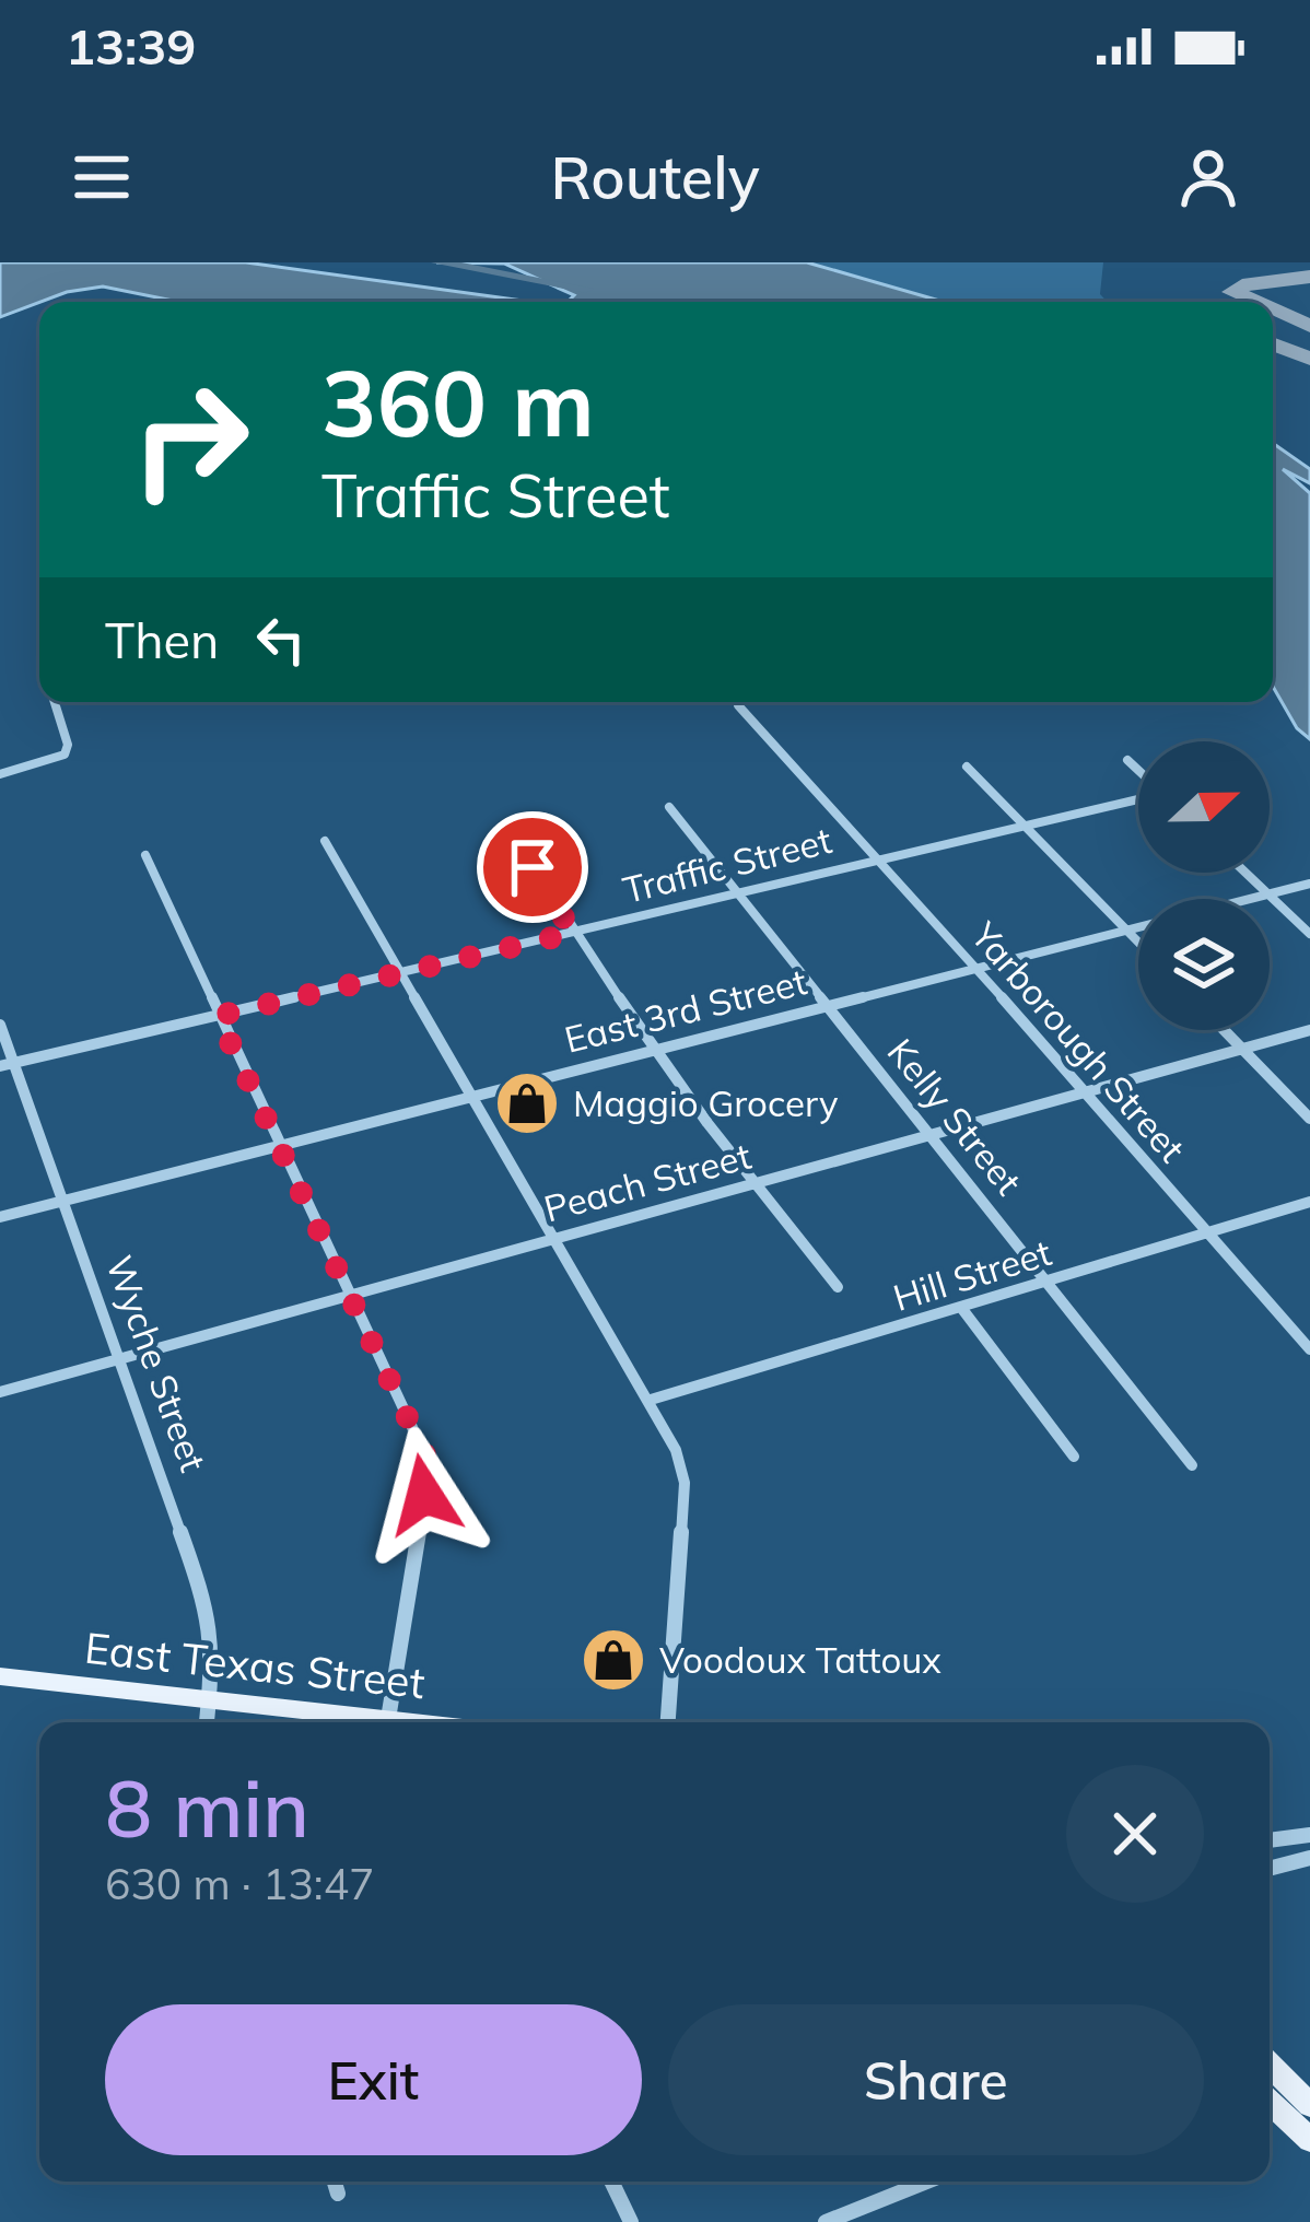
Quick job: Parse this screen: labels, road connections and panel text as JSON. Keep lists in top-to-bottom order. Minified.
{"streets":{"main road":["East Texas Street"],"street":["Traffic Street","East 3rd Street","Yarborough Street","Kelly Street","Peach Street","Hill Street","Wyche Street"]},"crossings":[["Traffic Street","Yarborough Street"],["Traffic Street","Kelly Street"],["Traffic Street","Wyche Street"],["East 3rd Street","Yarborough Street"],["East 3rd Street","Kelly Street"],["East 3rd Street","Wyche Street"],["Yarborough Street","Peach Street"],["Yarborough Street","Hill Street"],["Kelly Street","Peach Street"],["Kelly Street","Hill Street"],["Peach Street","Wyche Street"],["Wyche Street","East Texas Street"]],"places":{"shop":["Maggio Grocery","Voodoux Tattoux"]},"north":"right","page":{"status":"13:39","header":"Routely","turn":["360 m","Traffic Street"],"then":"Then","heading":["8 min","630 m · 13:47"],"buttons":["Exit","Share"]}}
